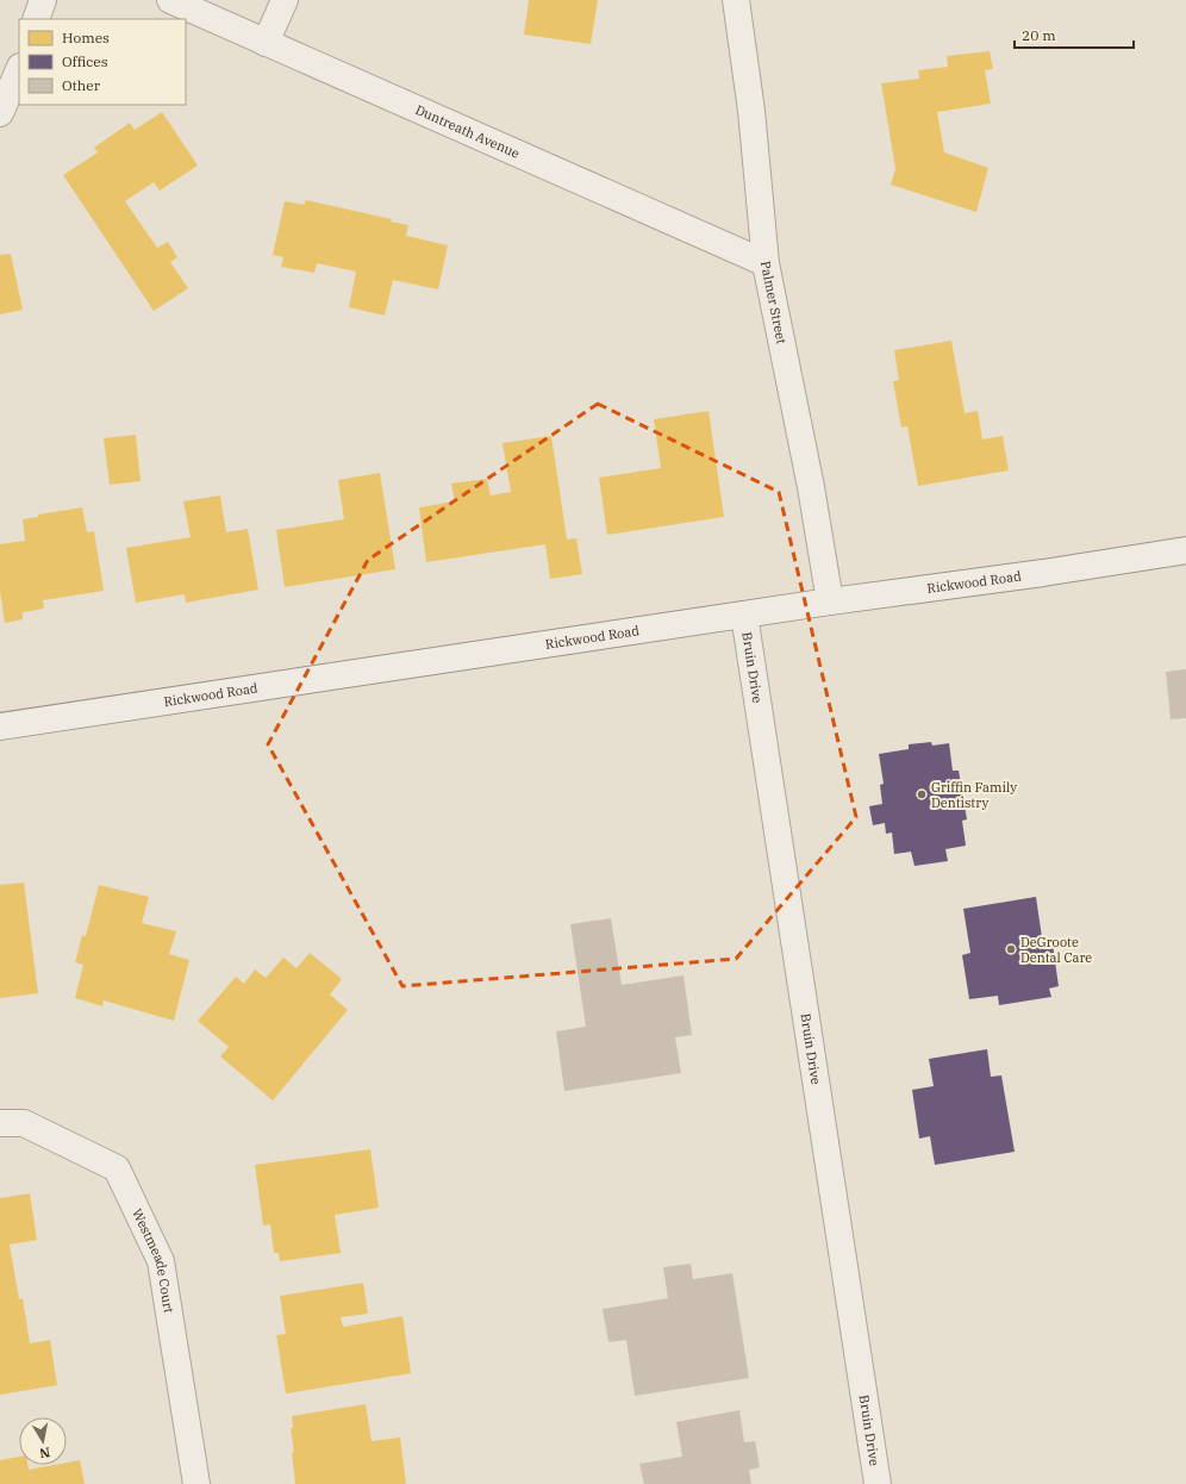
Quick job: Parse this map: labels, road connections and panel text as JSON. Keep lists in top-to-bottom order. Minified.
{"streets":{"street":["Duntreath Avenue","Palmer Street","Rickwood Road","Bruin Drive","Westmeade Court"]},"crossings":[["Duntreath Avenue","Palmer Street"],["Palmer Street","Rickwood Road"],["Rickwood Road","Bruin Drive"]],"places":["Griffin Family Dentistry","DeGroote Dental Care"],"legend":["Homes","Offices","Other"],"scale_bar":"20 m","north":"bottom"}
